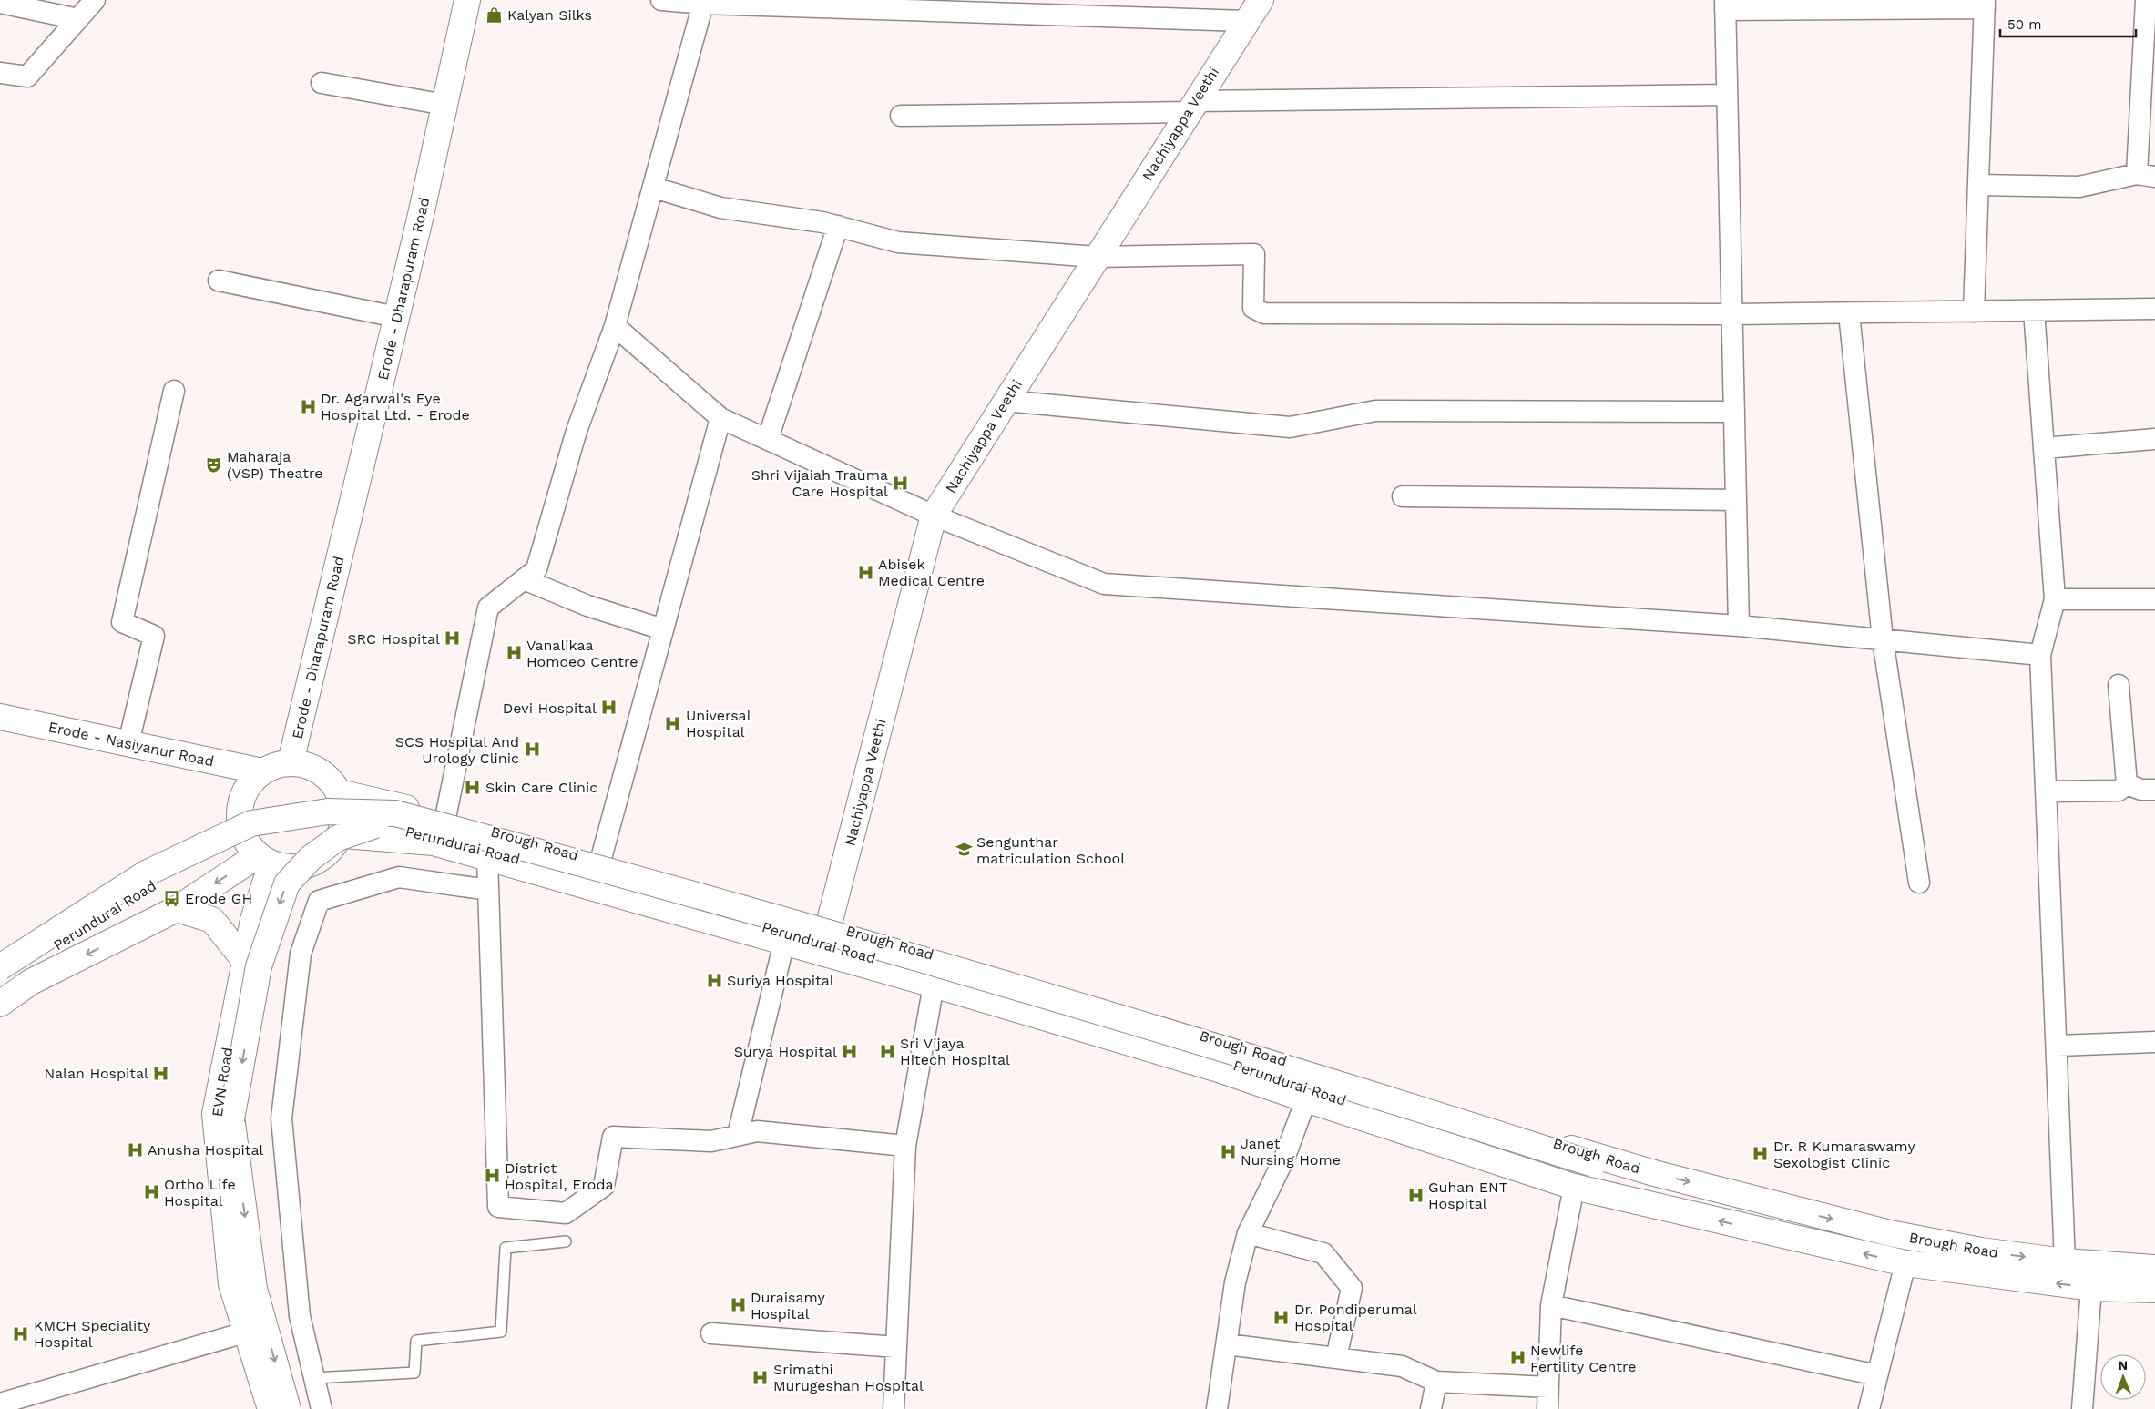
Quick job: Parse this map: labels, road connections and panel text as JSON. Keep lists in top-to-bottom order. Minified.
{"streets":{"main road":["Nachiyappa Veethi","Erode - Dharapuram Road","Erode - Nasiyanur Road","Brough Road","Perundurai Road","EVN Road"]},"crossings":[["Nachiyappa Veethi","Brough Road"],["Erode - Dharapuram Road","Erode - Nasiyanur Road"],["Erode - Dharapuram Road","Brough Road"],["Erode - Dharapuram Road","EVN Road"],["Erode - Nasiyanur Road","Brough Road"],["Erode - Nasiyanur Road","EVN Road"],["Brough Road","Perundurai Road"],["Brough Road","EVN Road"]],"places":{"shop":["Kalyan Silks"],"hospital":["Dr. Agarwal's Eye Hospital Ltd. - Erode","Shri Vijaiah Trauma Care Hospital","Abisek Medical Centre","SRC Hospital","Vanalikaa Homoeo Centre","Devi Hospital","Universal Hospital","SCS Hospital And Urology Clinic","Skin Care Clinic","Suriya Hospital","Surya Hospital","Sri Vijaya Hitech Hospital","Nalan Hospital","Anusha Hospital","Janet Nursing Home","Dr. R Kumaraswamy Sexologist Clinic","District Hospital, Eroda","Ortho Life Hospital","Guhan ENT Hospital","Duraisamy Hospital","Dr. Pondiperumal Hospital","KMCH Speciality Hospital","Newlife Fertility Centre","Srimathi Murugeshan Hospital"],"theatre":["Maharaja (VSP) Theatre"],"school or university":["Sengunthar matriculation School"],"bus stop":["Erode GH"]},"scale_bar":"50 m","north":"top"}
